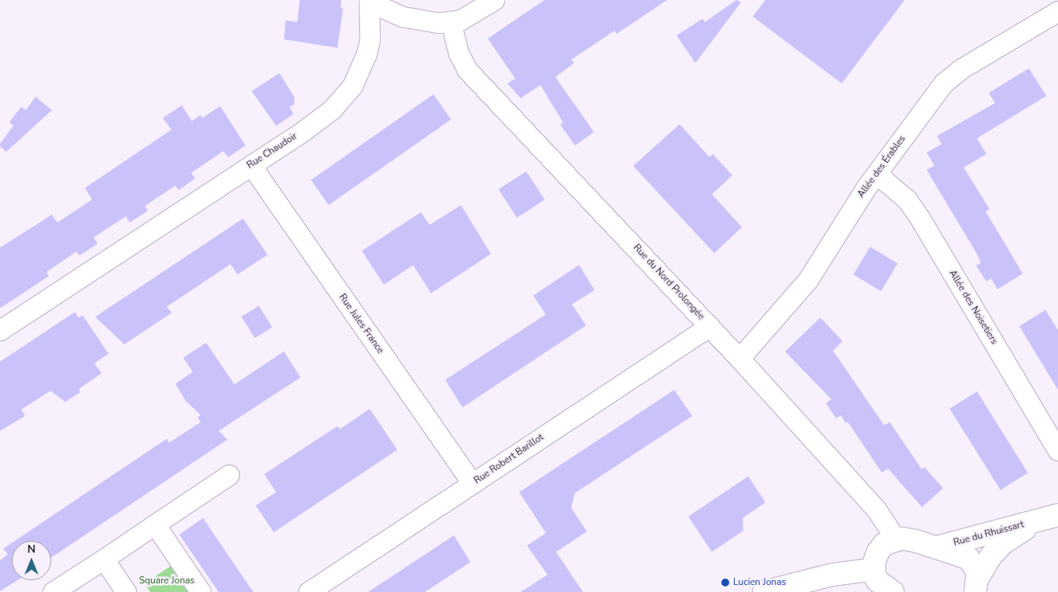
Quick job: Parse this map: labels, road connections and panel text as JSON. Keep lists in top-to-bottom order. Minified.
{"streets":{"street":["Rue Chaudoir","Allée des Érables","Rue du Nord Prolongée","Allée des Noisetiers","Rue Jules France","Rue Robert Barillot","Rue du Rhuissart"]},"crossings":[["Rue Chaudoir","Rue du Nord Prolongée"],["Rue Chaudoir","Rue Jules France"],["Allée des Érables","Rue du Nord Prolongée"],["Allée des Érables","Allée des Noisetiers"],["Rue du Nord Prolongée","Rue Robert Barillot"],["Rue Jules France","Rue Robert Barillot"]],"parks":["Square Jonas"],"places":["Lucien Jonas"],"north":"top"}
